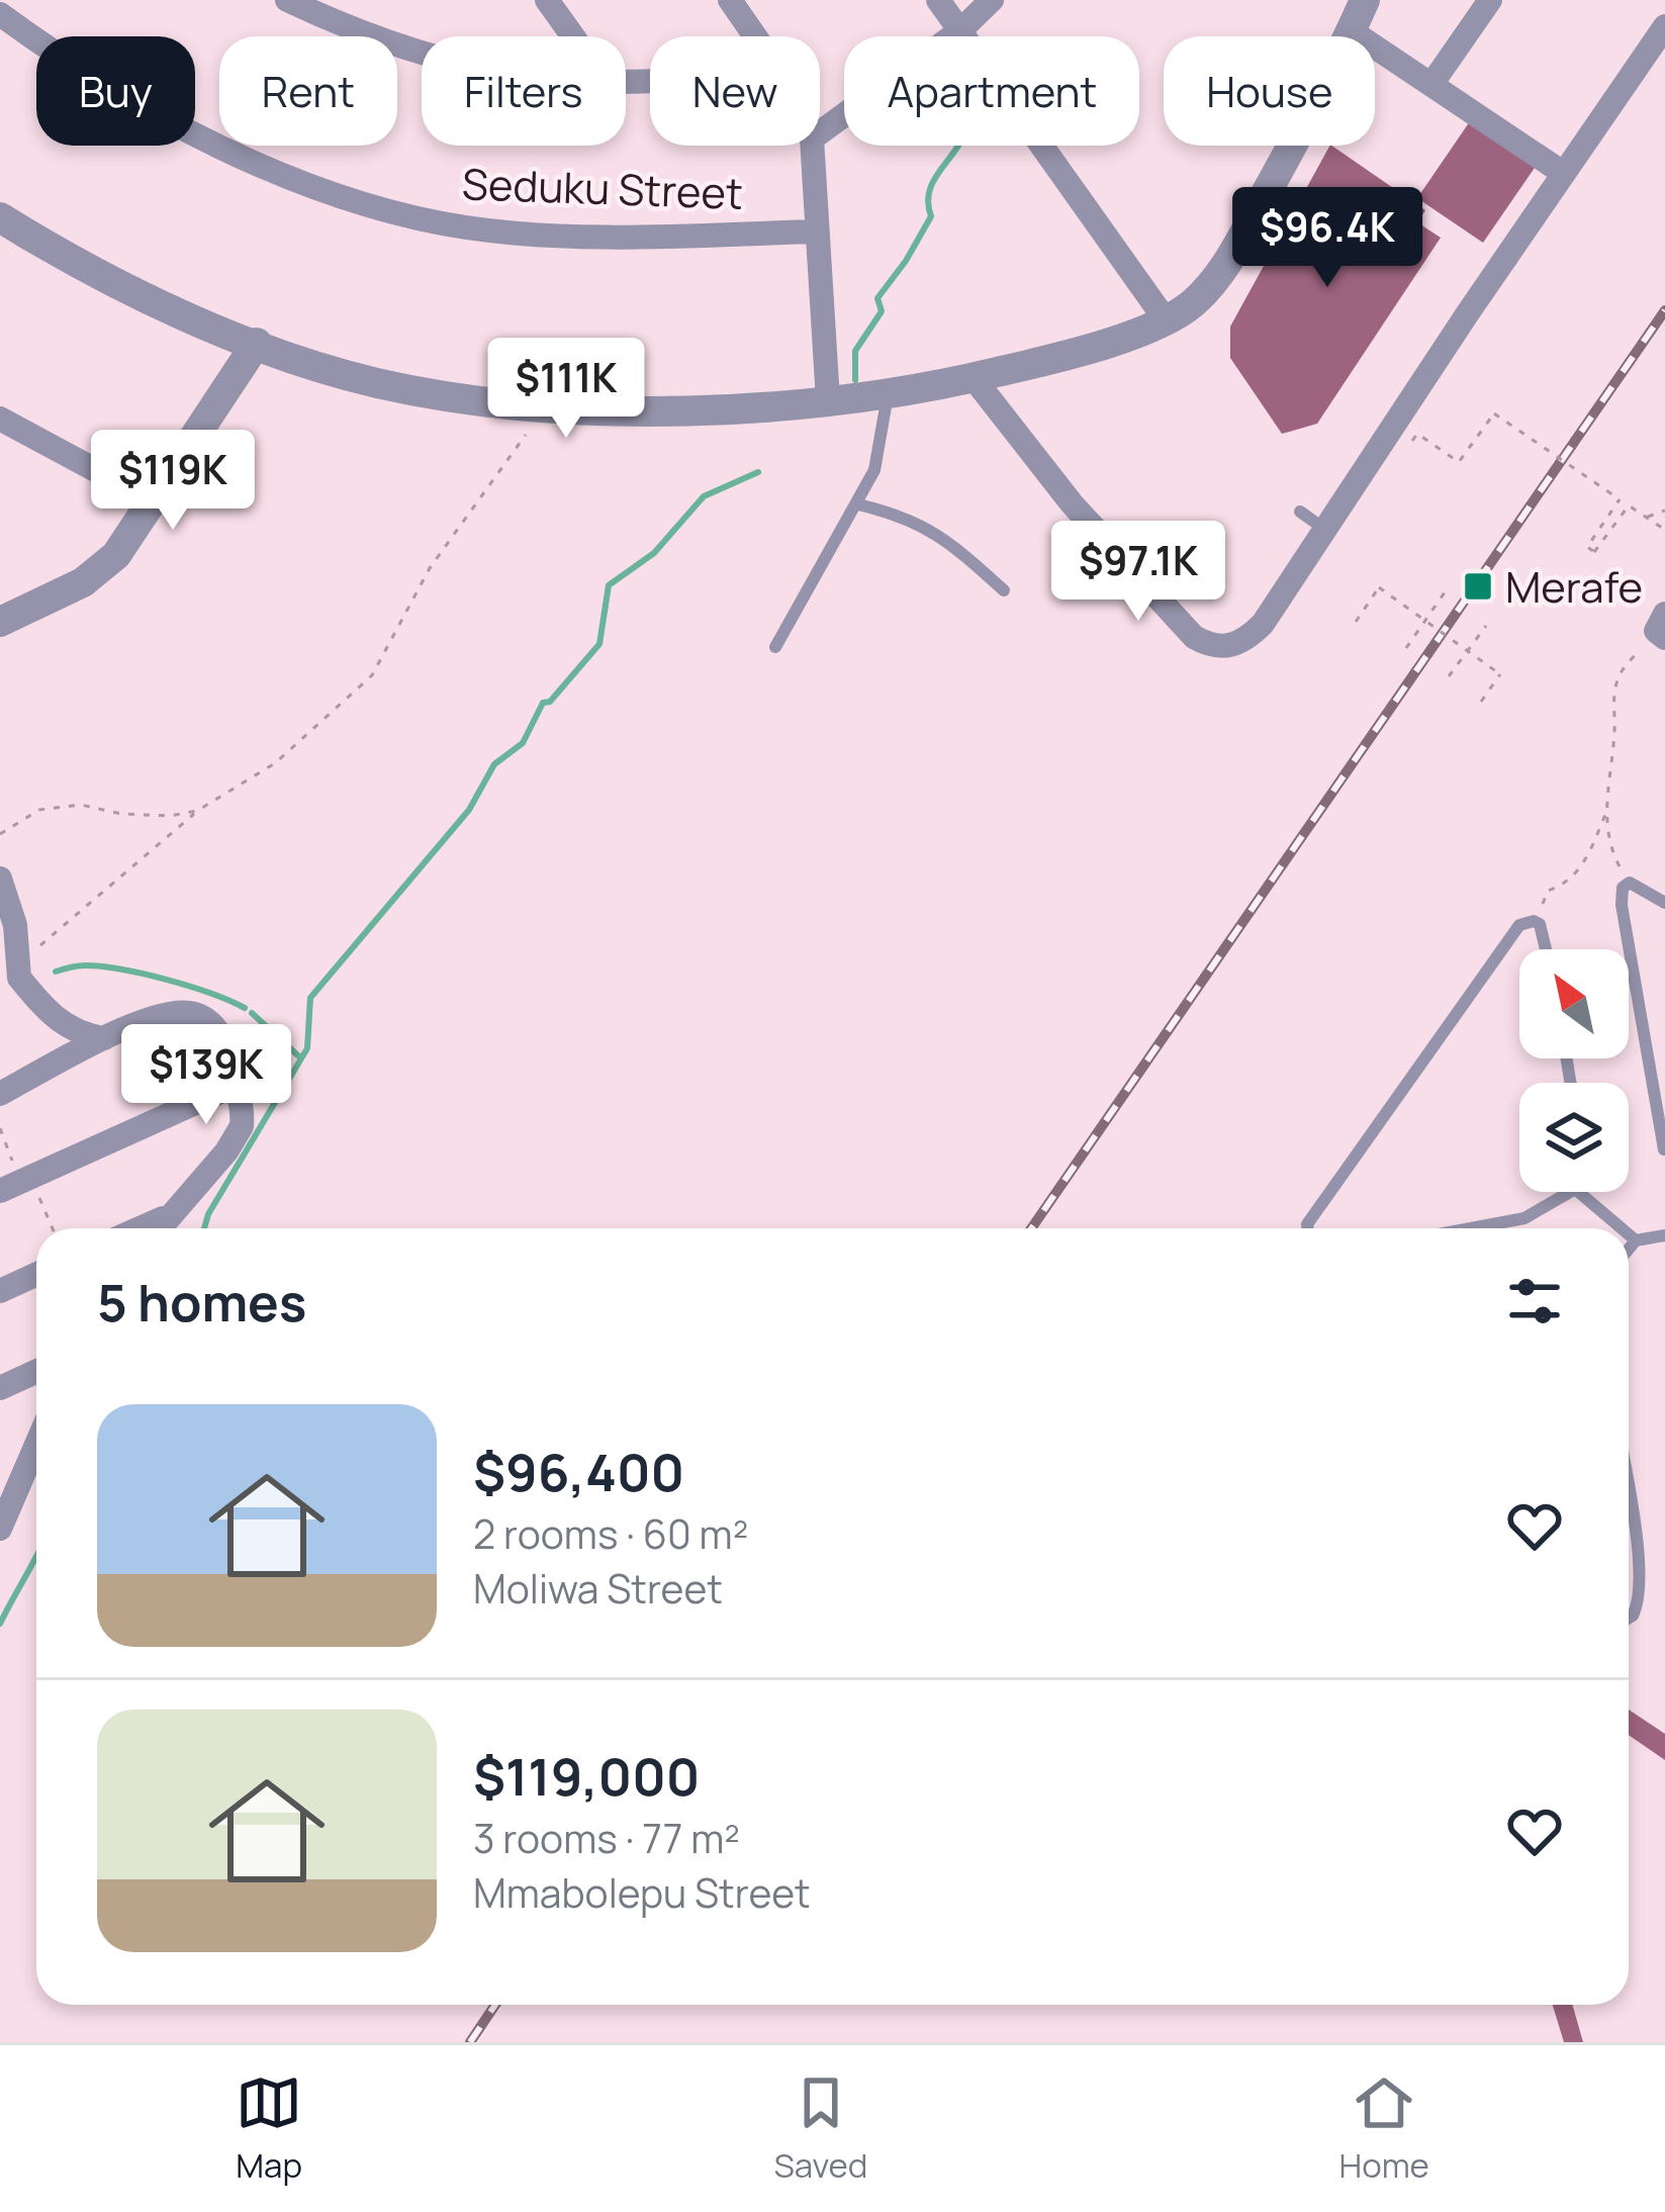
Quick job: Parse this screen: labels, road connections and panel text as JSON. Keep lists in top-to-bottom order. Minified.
{"streets":{"street":["Seduku Street"]},"places":{"transit":["Merafe"]},"north":"top left","page":{"chip":["Buy","Rent","Filters","New","Apartment","House"],"price":["$96.4K","$111K","$119K","$97.1K","$139K"],"heading":"5 homes","list":[{"name":"$96,400","note":"2 rooms · 60 m² · Moliwa Street"},{"name":"$119,000","note":"3 rooms · 77 m² · Mmabolepu Street"}],"tabs":["Map","Saved","Home"]}}
